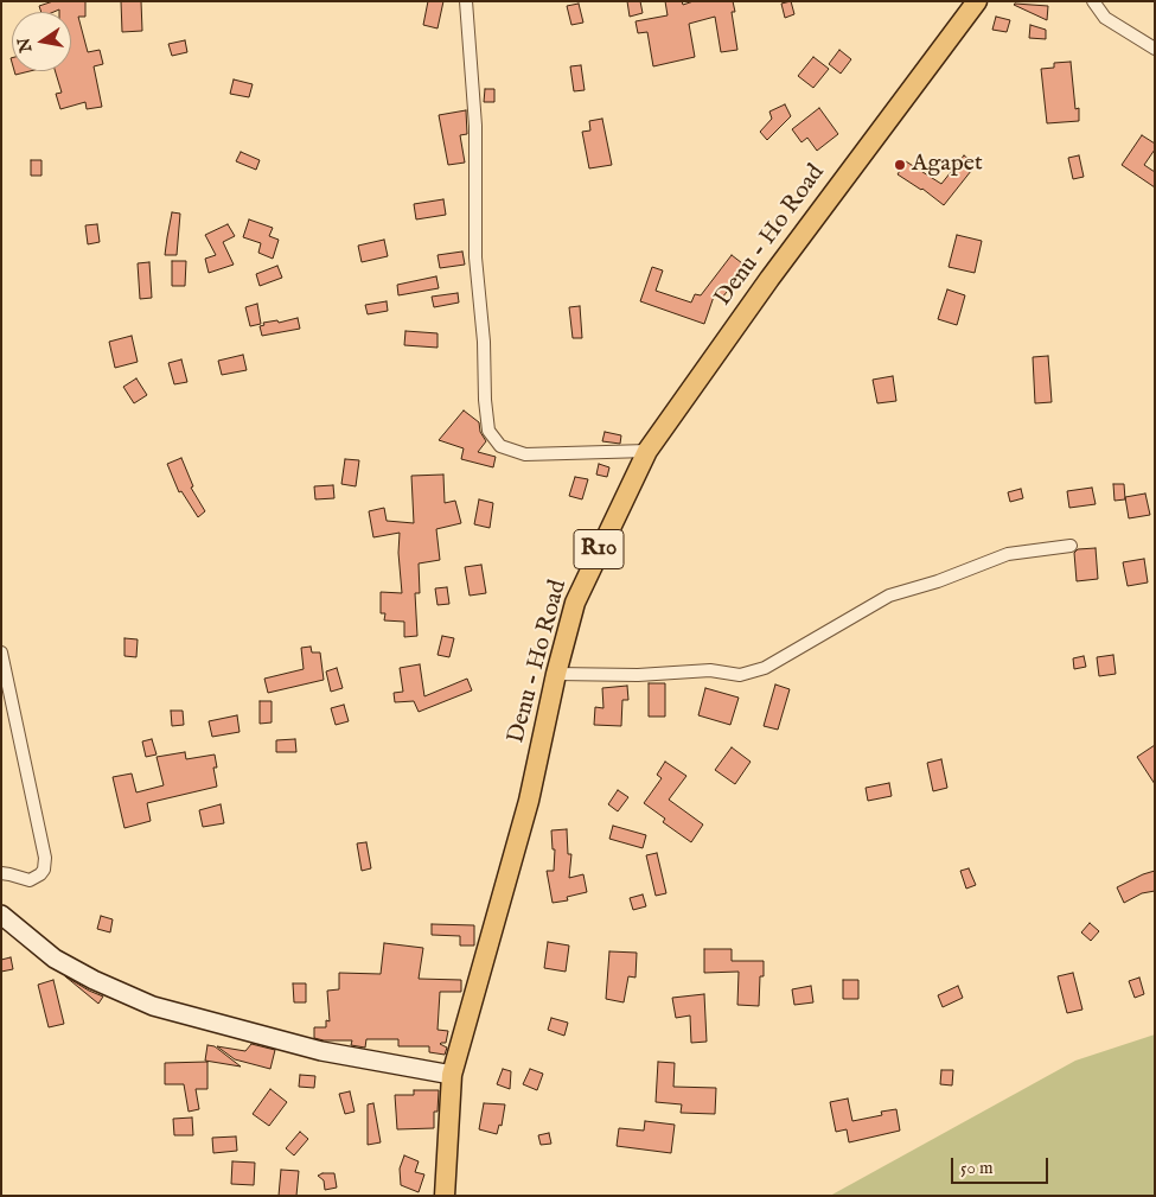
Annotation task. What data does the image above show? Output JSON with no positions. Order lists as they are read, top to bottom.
{
  "streets": {
    "main road": ["Denu - Ho Road", "R10"]
  },
  "places": ["Agapet"],
  "scale_bar": "50 m",
  "north": "left"
}
